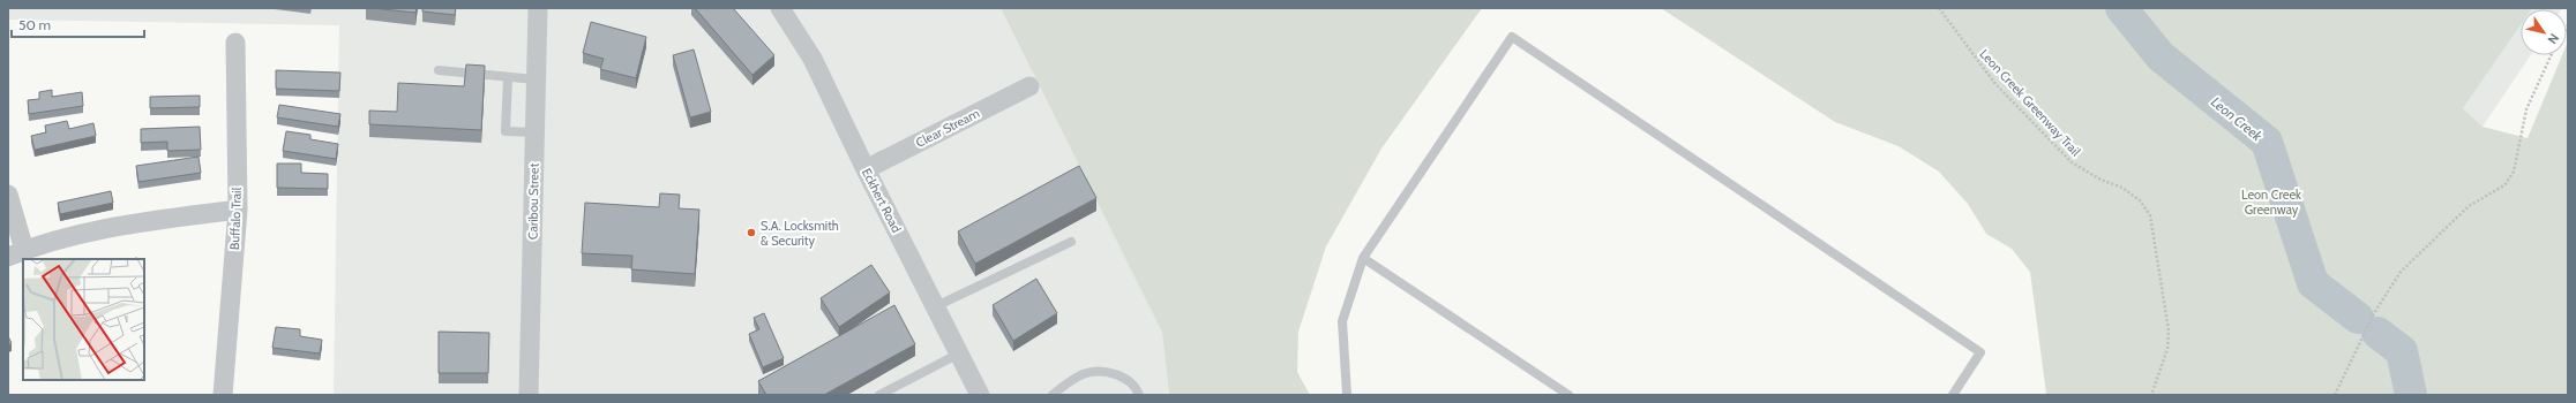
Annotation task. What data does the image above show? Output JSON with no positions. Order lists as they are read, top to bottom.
{
  "streets": {
    "street": [
      "Clear Stream",
      "Eckhert Road",
      "Caribou Street",
      "Buffalo Trail"
    ],
    "path": ["Leon Creek Greenway Trail"]
  },
  "crossings": [
    ["Clear Stream", "Eckhert Road"]
  ],
  "water": ["Leon Creek"],
  "parks": ["Leon Creek Greenway"],
  "places": ["S.A. Locksmith & Security"],
  "scale_bar": "50 m",
  "north": "bottom right"
}
